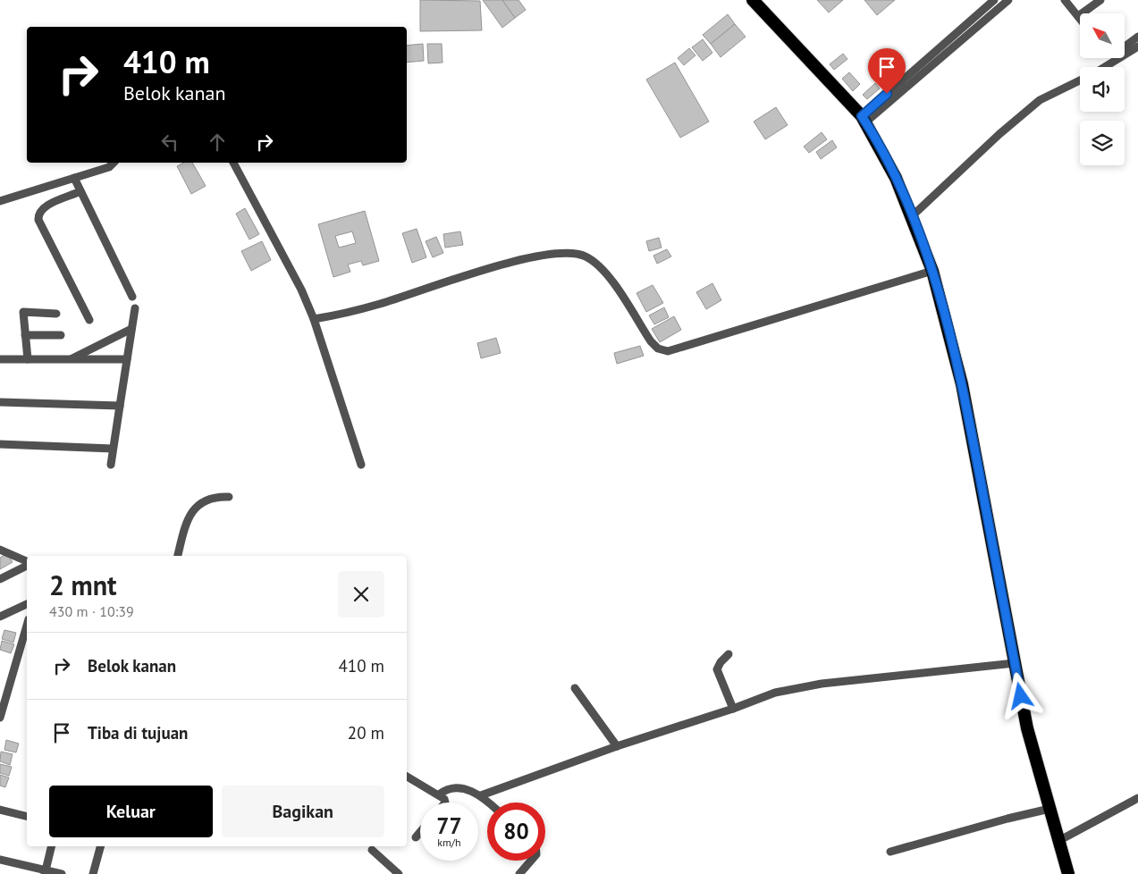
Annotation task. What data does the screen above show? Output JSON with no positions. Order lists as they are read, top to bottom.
{
  "north": "top left",
  "page": {
    "turn": ["410 m", "Belok kanan"],
    "heading": ["2 mnt", "430 m · 10:39"],
    "list": [
      {
        "name": "Belok kanan",
        "value": "410 m"
      },
      {
        "name": "Tiba di tujuan",
        "value": "20 m"
      }
    ],
    "buttons": ["Keluar", "Bagikan"],
    "speed": "77 km/h",
    "limit": "80"
  }
}
